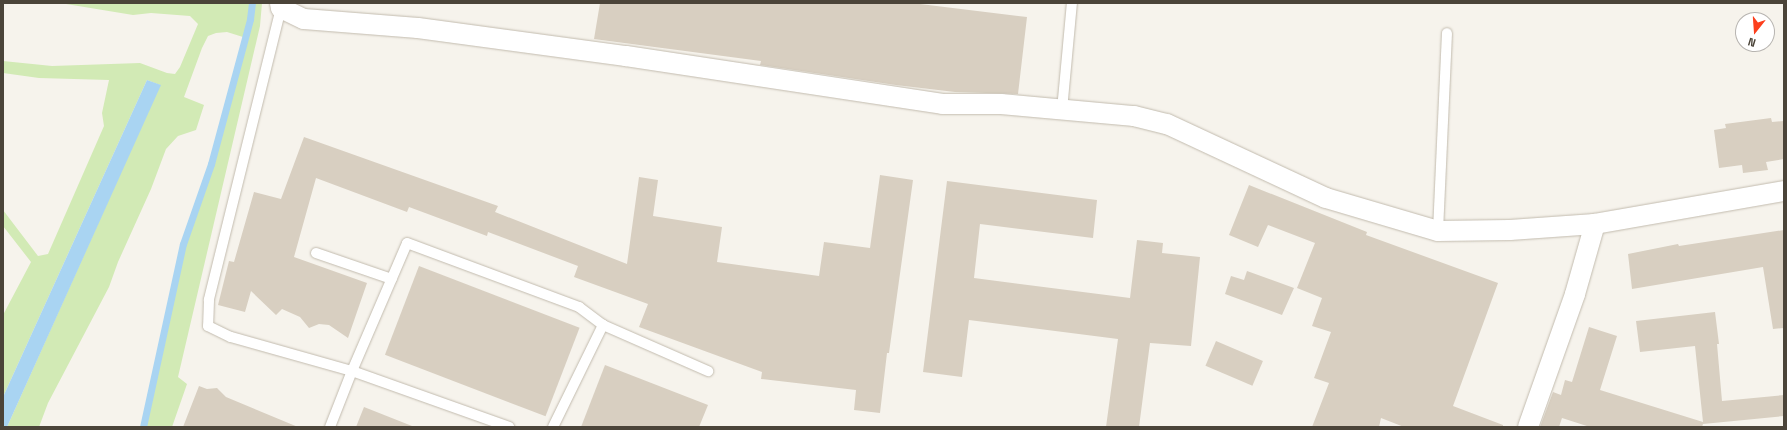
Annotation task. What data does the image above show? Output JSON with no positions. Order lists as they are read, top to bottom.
{
  "north": "bottom"
}
